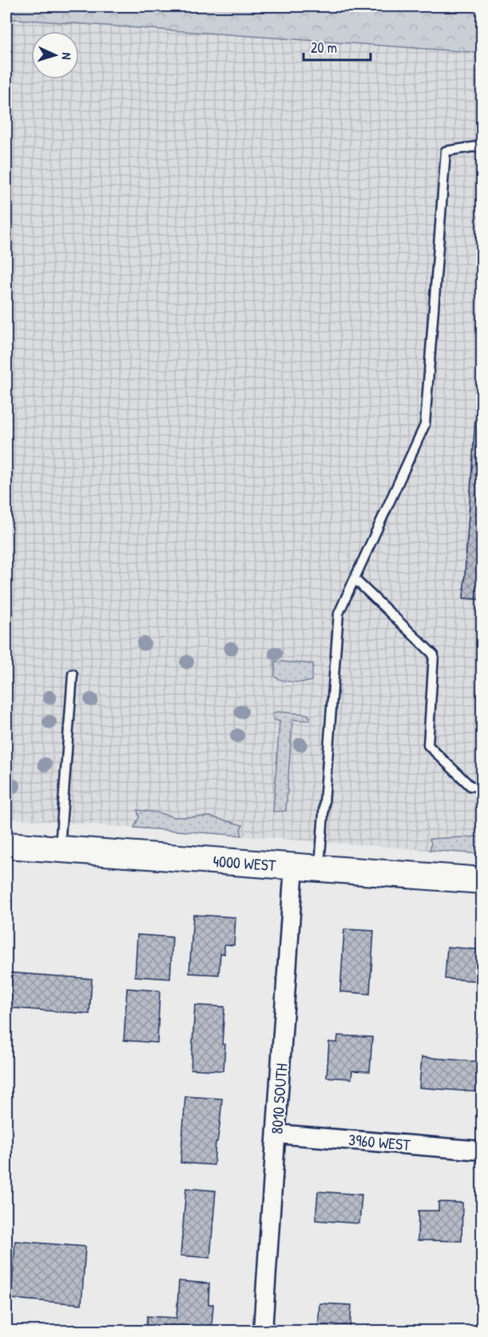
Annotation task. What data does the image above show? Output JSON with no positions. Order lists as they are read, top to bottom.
{
  "streets": {
    "main road": ["4000 WEST"],
    "street": ["8010 SOUTH", "3960 WEST"]
  },
  "crossings": [
    ["4000 WEST", "8010 SOUTH"],
    ["8010 SOUTH", "3960 WEST"]
  ],
  "scale_bar": "20 m",
  "north": "right"
}
